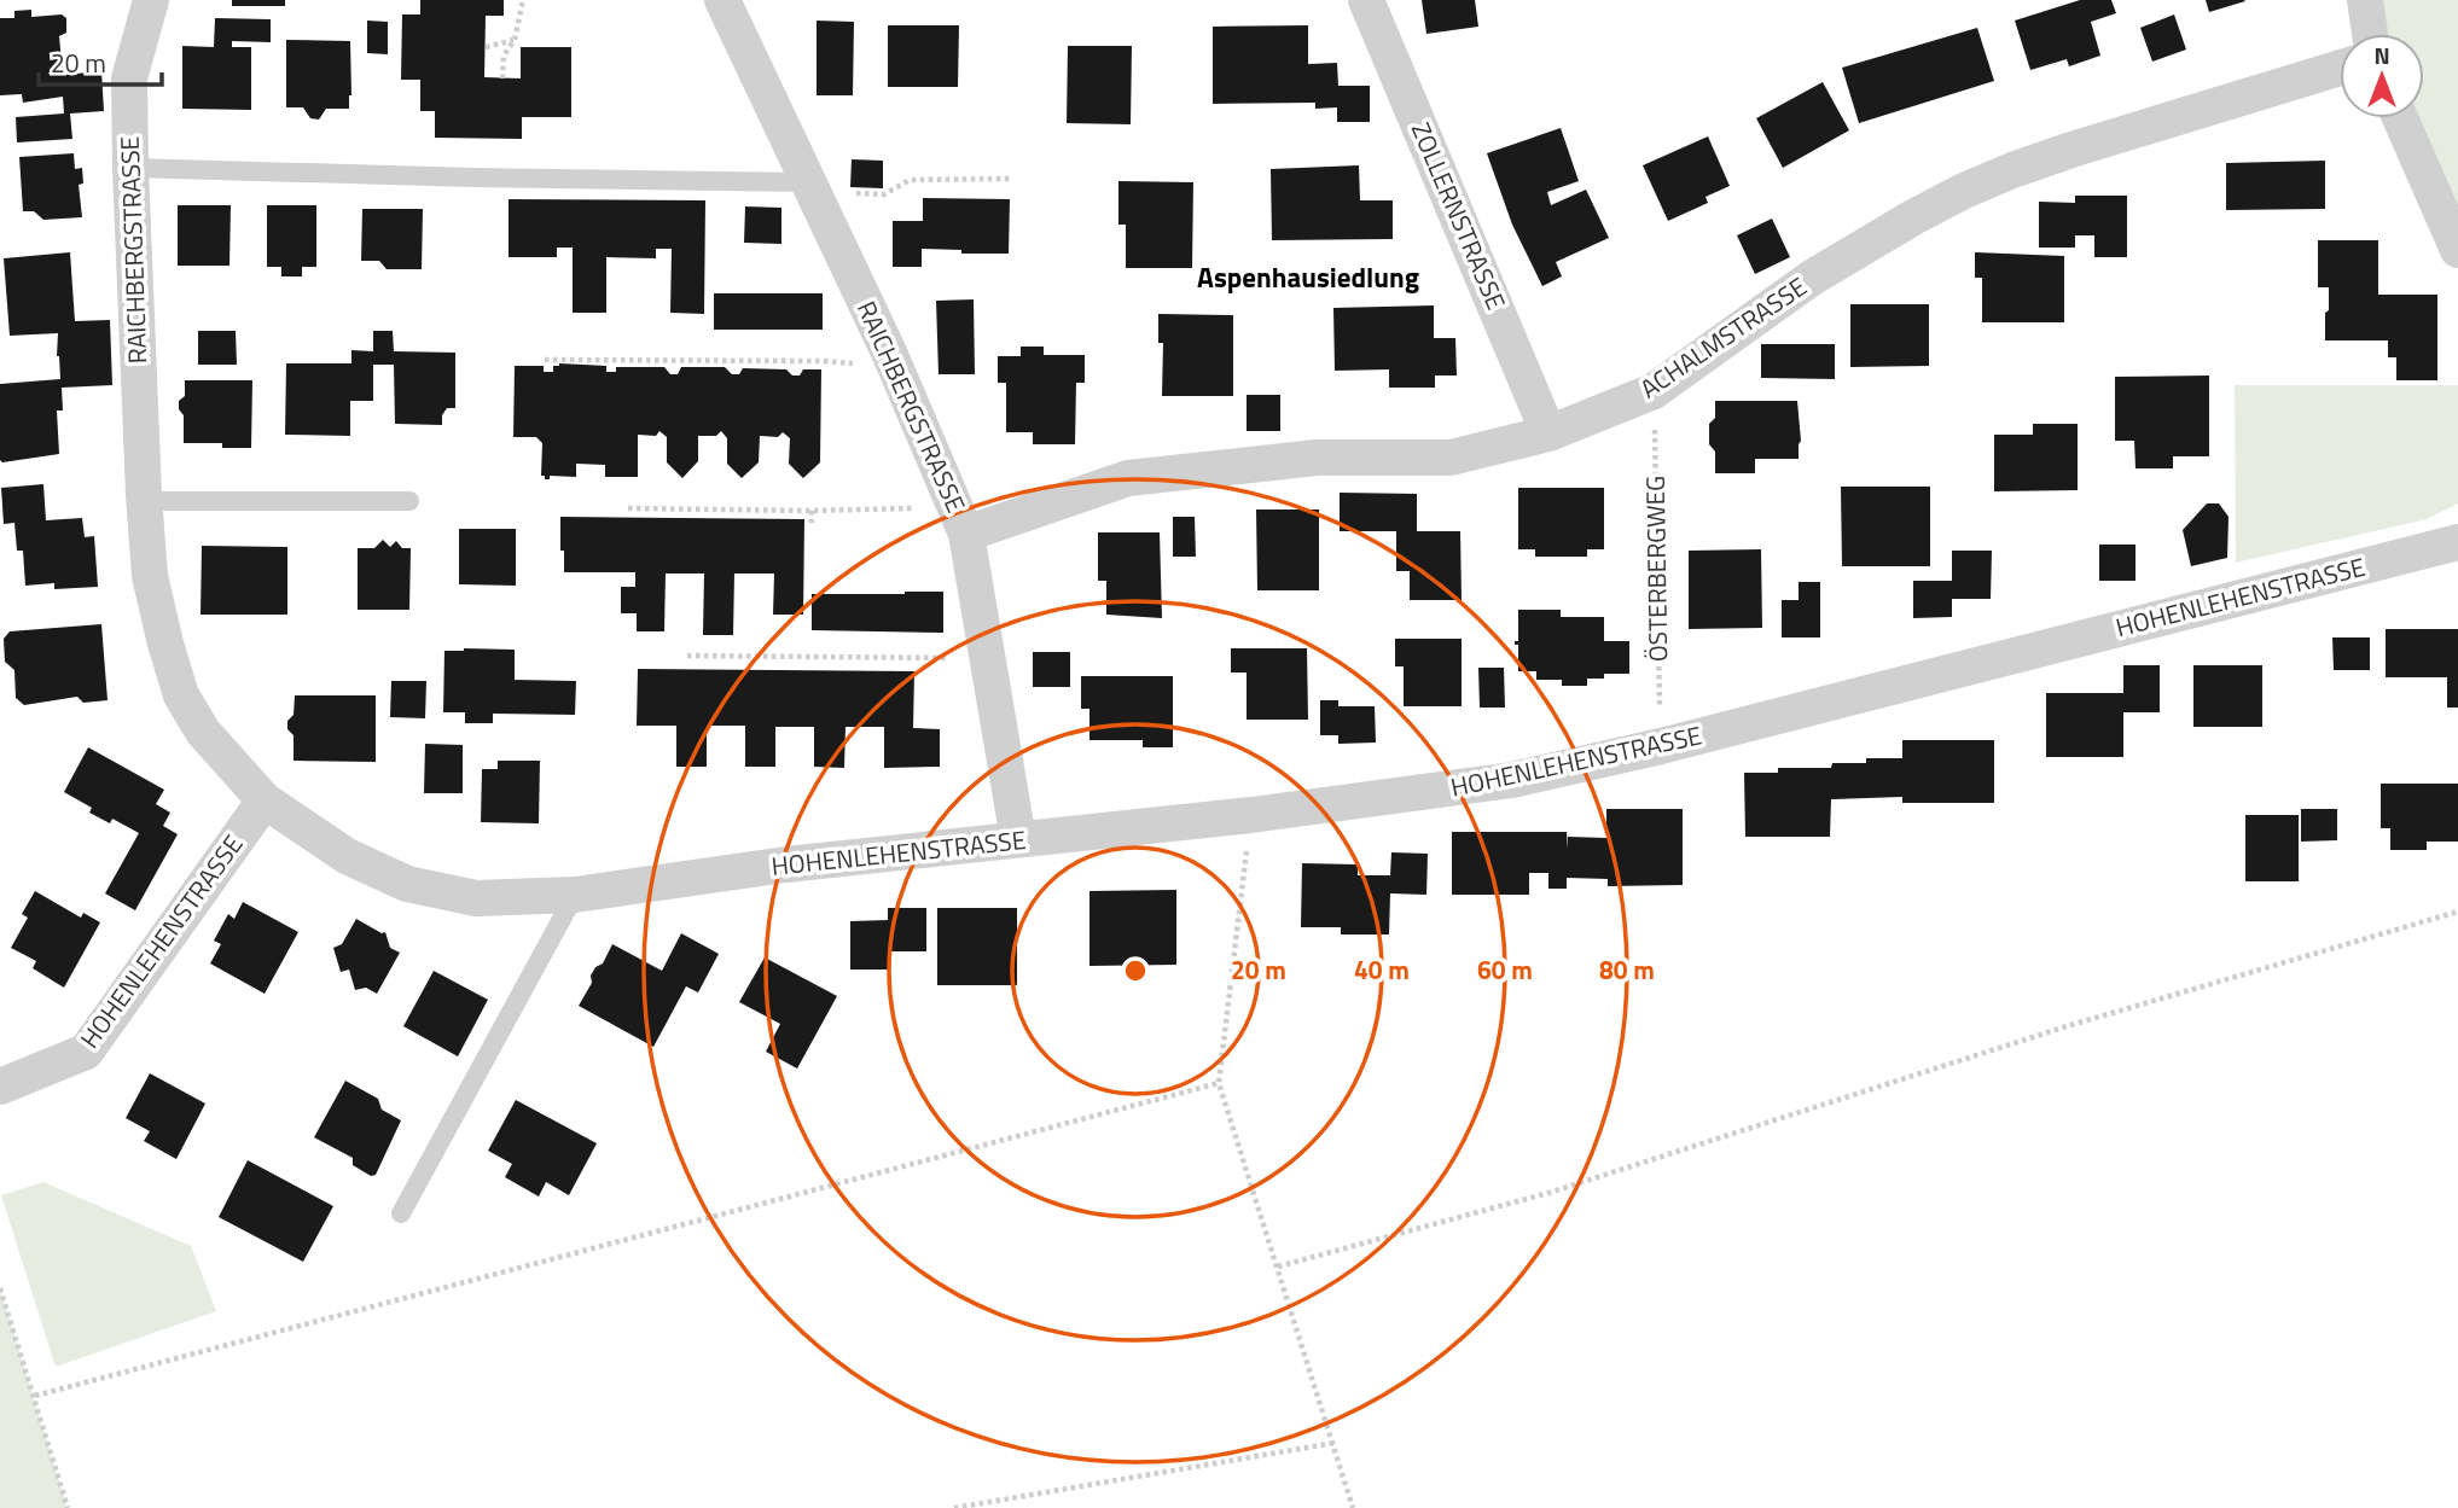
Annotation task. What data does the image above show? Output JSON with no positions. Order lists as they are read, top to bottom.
{
  "streets": {
    "street": [
      "ZOLLERNSTRASSE",
      "RAICHBERGSTRASSE",
      "ACHALMSTRASSE",
      "HOHENLEHENSTRASSE"
    ],
    "path": ["ÖSTERBERGWEG"]
  },
  "crossings": [
    ["ZOLLERNSTRASSE", "ACHALMSTRASSE"],
    ["RAICHBERGSTRASSE", "ACHALMSTRASSE"],
    ["RAICHBERGSTRASSE", "HOHENLEHENSTRASSE"],
    ["ACHALMSTRASSE", "ÖSTERBERGWEG"],
    ["ÖSTERBERGWEG", "HOHENLEHENSTRASSE"]
  ],
  "districts": ["Aspenhausiedlung"],
  "scale_bar": "20 m",
  "north": "top",
  "rings": [
    "20 m",
    "40 m",
    "60 m",
    "80 m"
  ]
}
